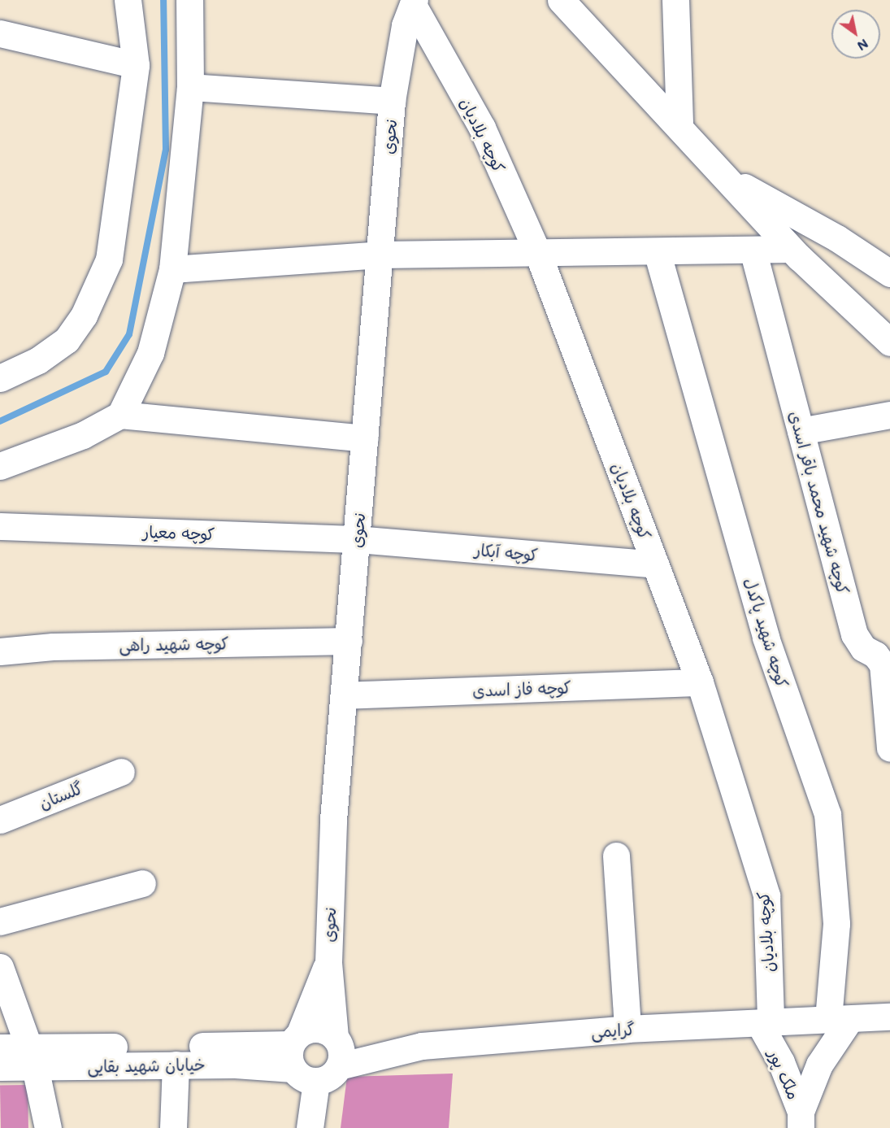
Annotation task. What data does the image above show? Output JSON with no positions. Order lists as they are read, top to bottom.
{
  "streets": {
    "street": [
      "کوچه بلادیان",
      "نحوی",
      "کوچه شهید محمد باقر اسدی",
      "کوچه معیار",
      "کوچه آبکار",
      "کوچه شهید پاکدل",
      "کوچه شهید راهی",
      "کوچه فاز اسدی",
      "گلستان",
      "گرایمی",
      "خیابان شهید بقایی",
      "ملک پور"
    ]
  },
  "crossings": [
    ["کوچه بلادیان", "نحوی"],
    ["کوچه بلادیان", "کوچه آبکار"],
    ["کوچه بلادیان", "کوچه فاز اسدی"],
    ["کوچه بلادیان", "گرایمی"],
    ["کوچه بلادیان", "ملک پور"],
    ["نحوی", "کوچه معیار"],
    ["نحوی", "کوچه آبکار"],
    ["نحوی", "کوچه شهید راهی"],
    ["نحوی", "کوچه فاز اسدی"],
    ["نحوی", "گرایمی"],
    ["کوچه معیار", "کوچه آبکار"],
    ["کوچه شهید پاکدل", "گرایمی"],
    ["گرایمی", "ملک پور"]
  ],
  "north": "bottom right"
}
